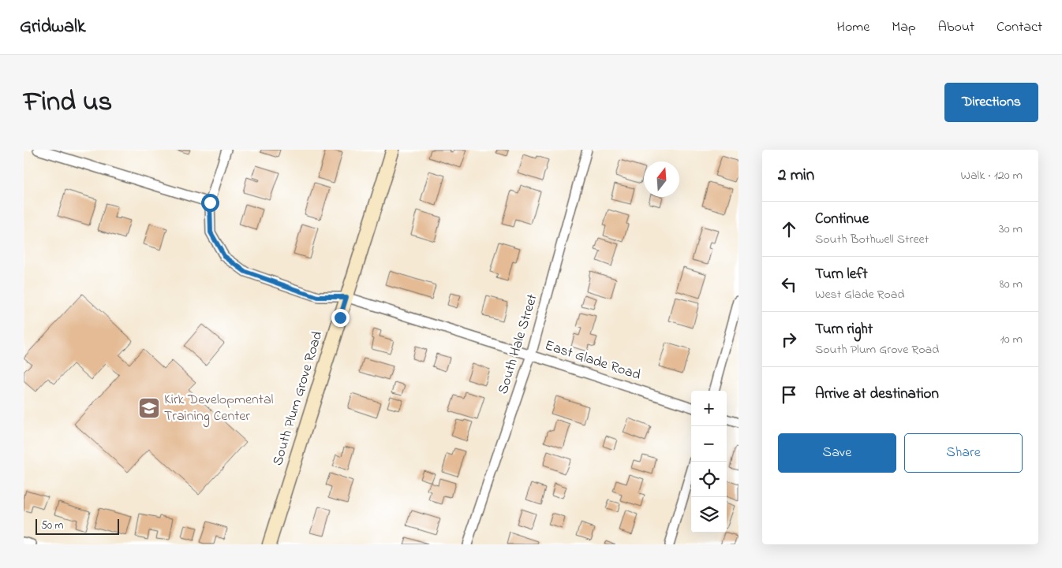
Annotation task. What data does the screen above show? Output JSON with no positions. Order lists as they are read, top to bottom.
{
  "streets": {
    "main road": ["South Plum Grove Road"],
    "street": ["South Hale Street", "East Glade Road"]
  },
  "crossings": [
    ["South Hale Street", "East Glade Road"],
    ["East Glade Road", "South Plum Grove Road"]
  ],
  "places": {
    "school or university": ["Kirk Developmental Training Center"]
  },
  "scale_bar": "50 m",
  "north": "top",
  "page": {
    "header": "Gridwalk",
    "nav": [
      "Home",
      "Map",
      "About",
      "Contact"
    ],
    "title": "Find us",
    "buttons": [
      "Directions",
      ["Save", "Share"]
    ],
    "heading": ["2 min", "Walk · 120 m"],
    "list": [
      ["Continue", "South Bothwell Street", "30 m"],
      ["Turn left", "West Glade Road", "80 m"],
      ["Turn right", "South Plum Grove Road", "10 m"],
      "Arrive at destination"
    ],
    "map_buttons": ["+", "−"],
    "scale": "50 m"
  }
}
